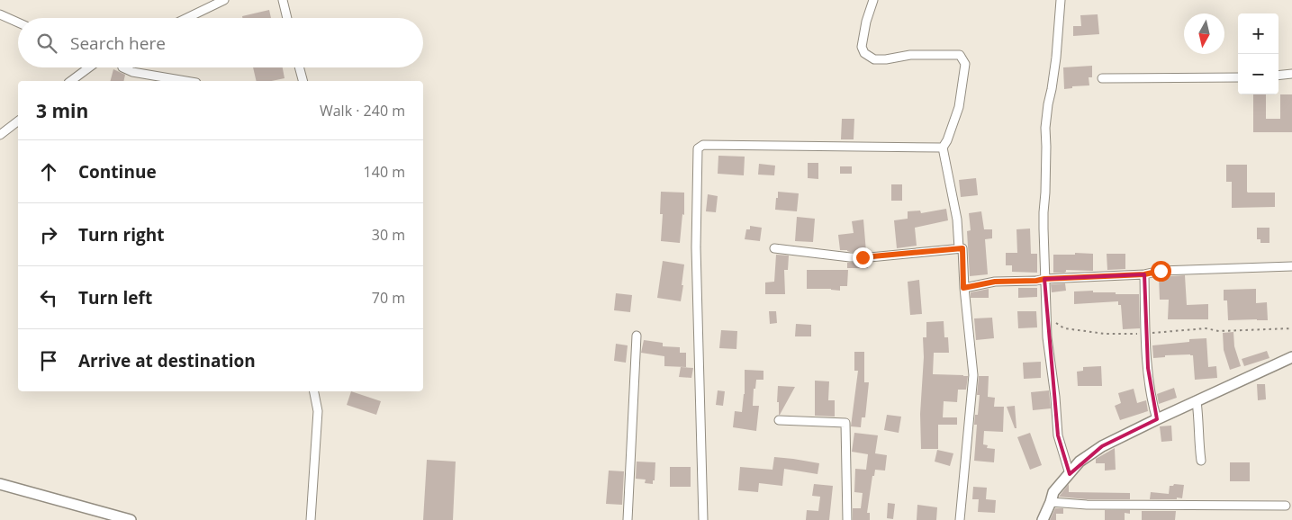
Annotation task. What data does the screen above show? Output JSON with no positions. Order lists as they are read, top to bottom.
{
  "north": "bottom",
  "page": {
    "map_buttons": ["+", "−"],
    "search": "Search here",
    "heading": ["3 min", "Walk · 240 m"],
    "list": [
      ["Continue", "140 m"],
      ["Turn right", "30 m"],
      ["Turn left", "70 m"],
      "Arrive at destination"
    ]
  }
}
